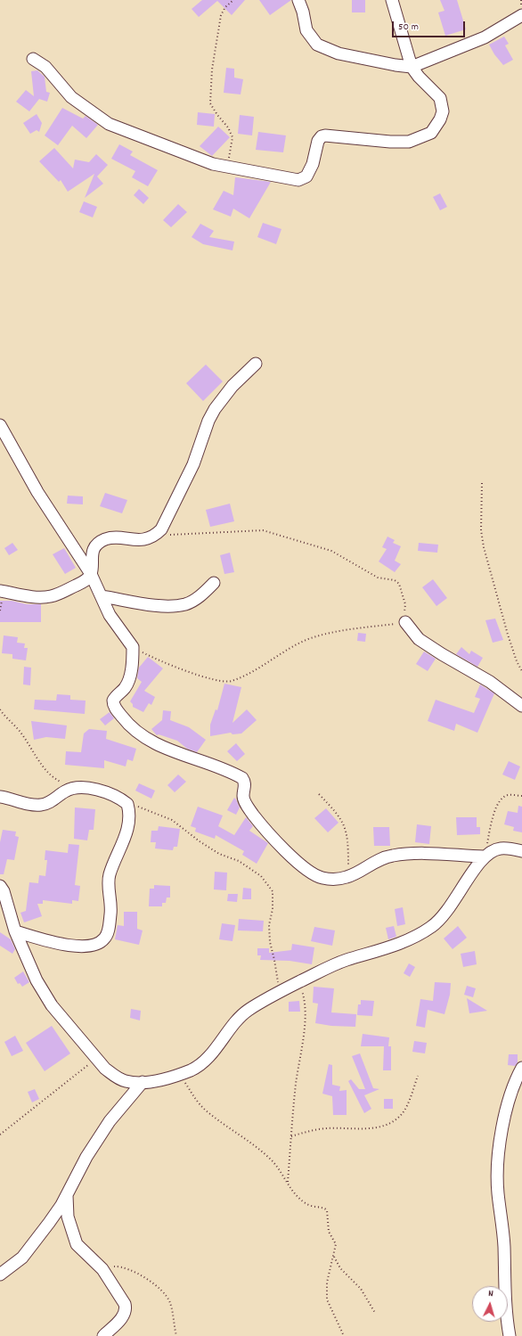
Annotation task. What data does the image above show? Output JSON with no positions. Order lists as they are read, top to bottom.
{
  "scale_bar": "50 m",
  "north": "top"
}
